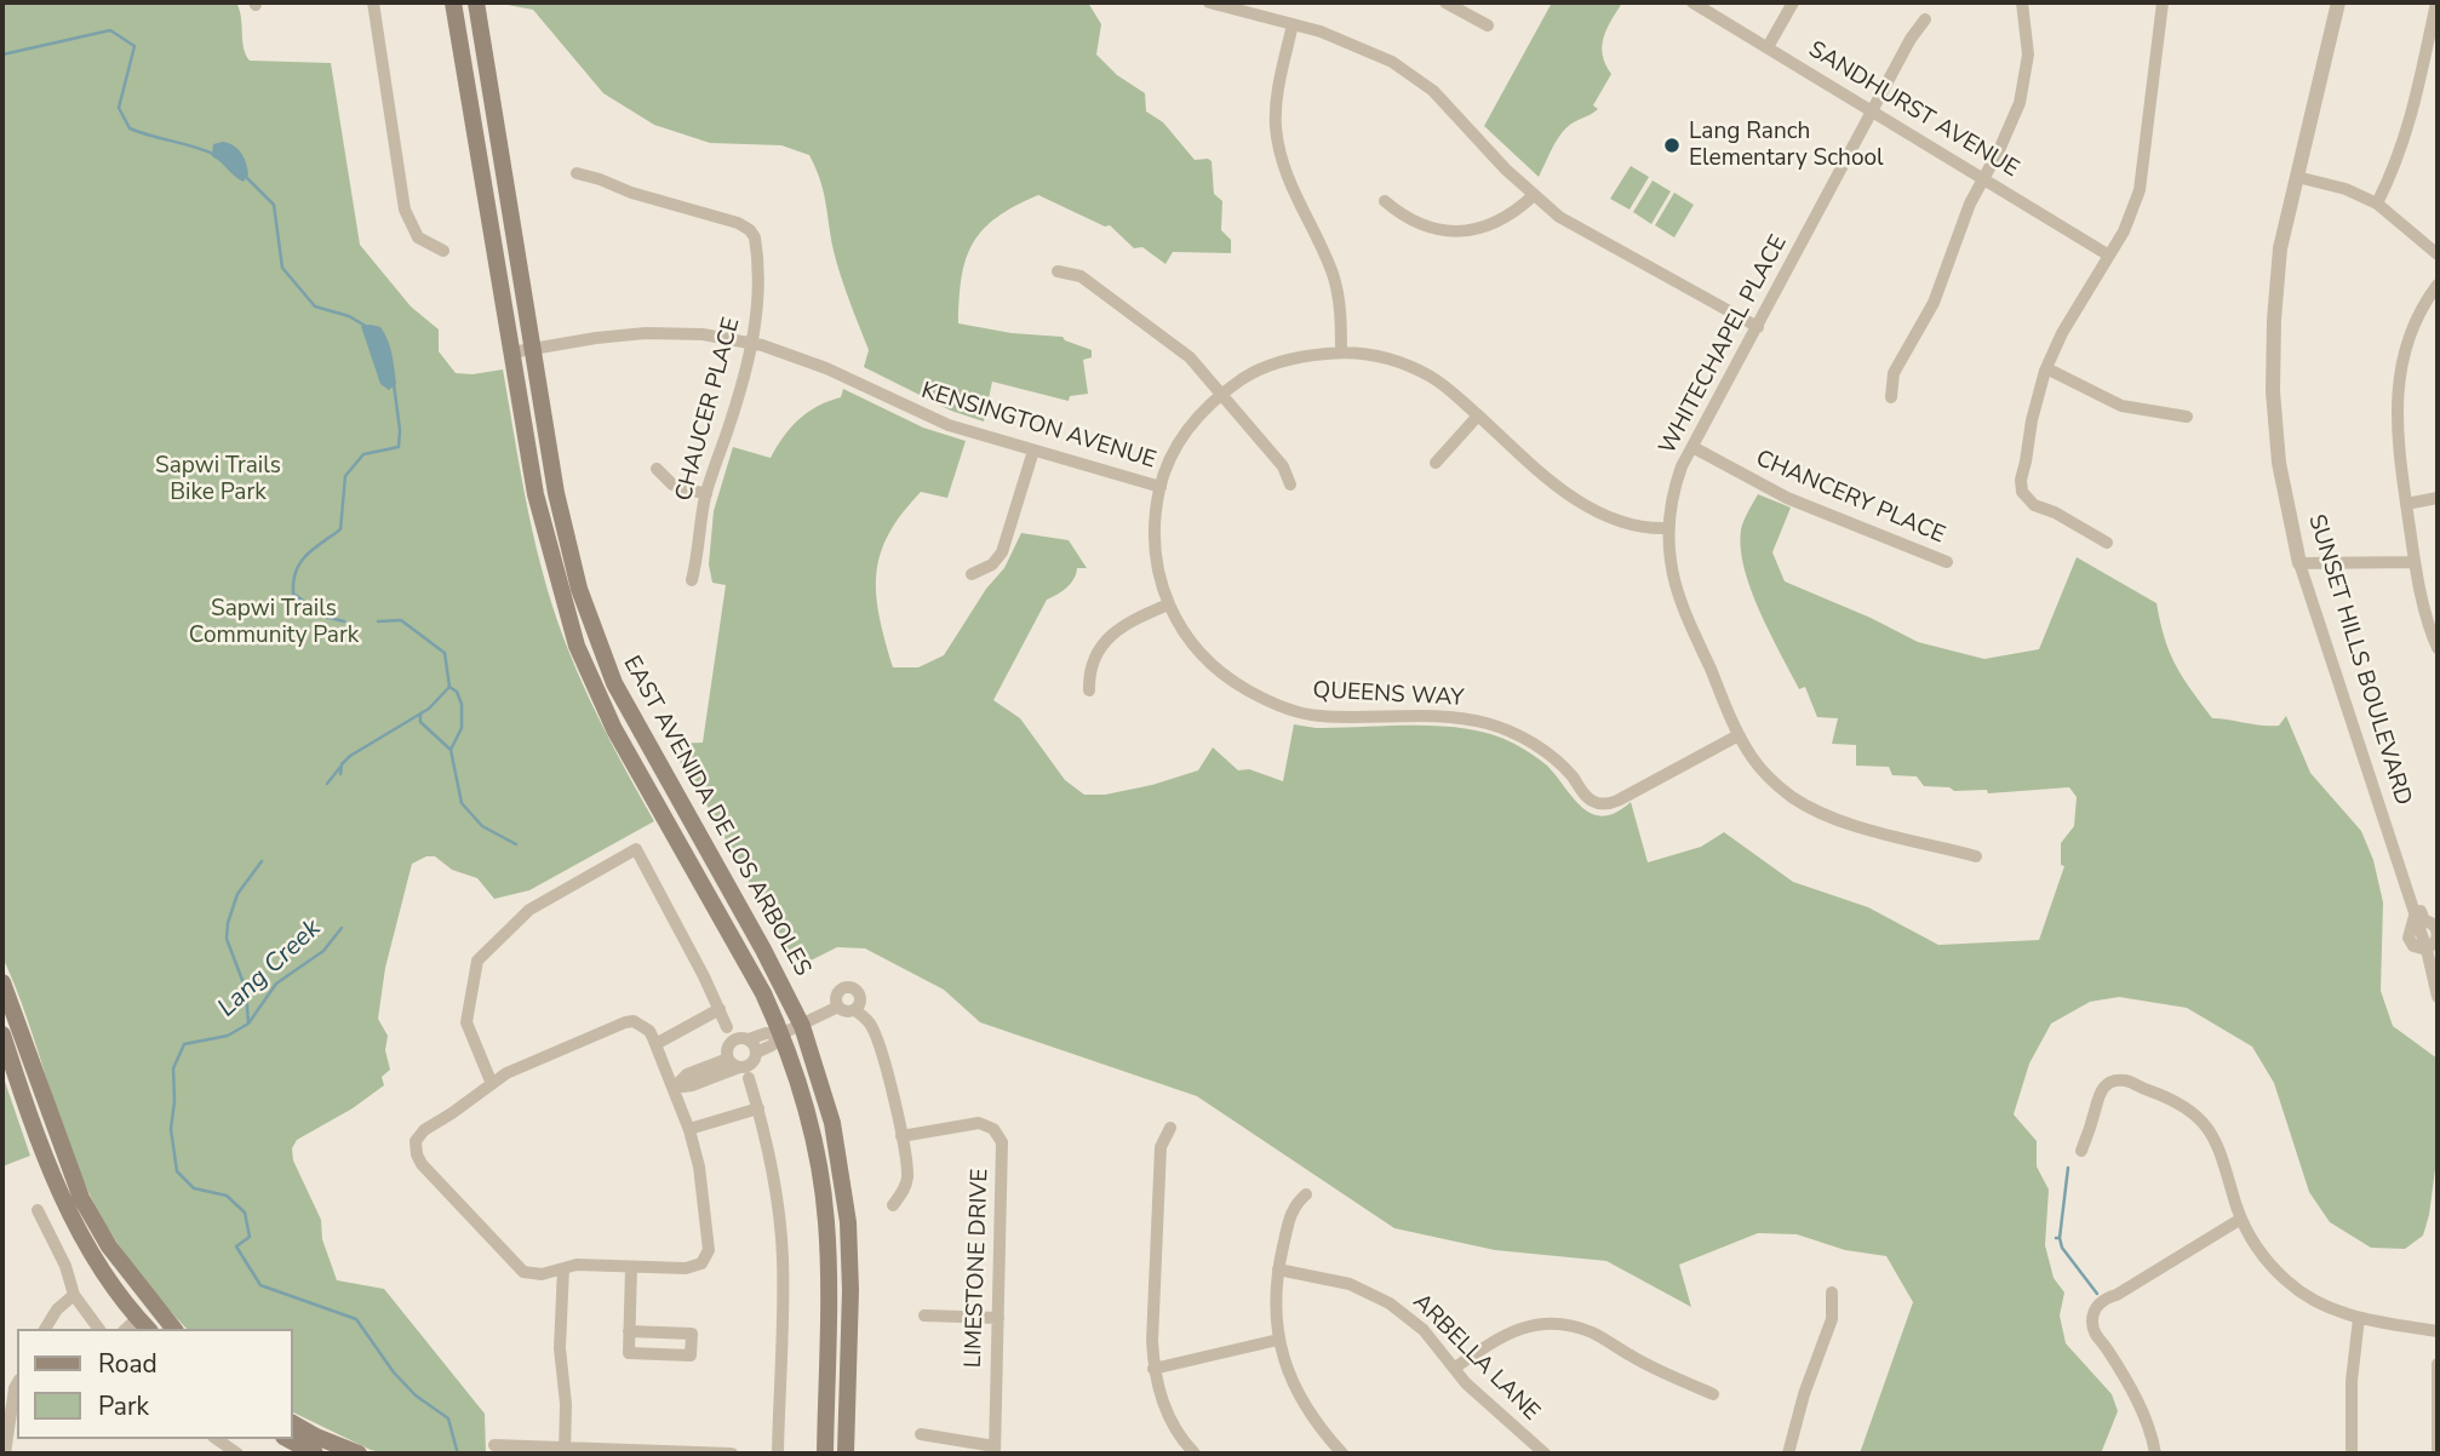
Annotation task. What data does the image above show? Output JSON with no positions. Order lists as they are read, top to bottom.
{
  "streets": {
    "main road": ["EAST AVENIDA DE LOS ARBOLES"],
    "street": [
      "SANDHURST AVENUE",
      "WHITECHAPEL PLACE",
      "CHAUCER PLACE",
      "KENSINGTON AVENUE",
      "CHANCERY PLACE",
      "SUNSET HILLS BOULEVARD",
      "QUEENS WAY",
      "LIMESTONE DRIVE",
      "ARBELLA LANE"
    ]
  },
  "crossings": [
    ["SANDHURST AVENUE", "WHITECHAPEL PLACE"],
    ["WHITECHAPEL PLACE", "CHANCERY PLACE"],
    ["WHITECHAPEL PLACE", "QUEENS WAY"],
    ["CHAUCER PLACE", "KENSINGTON AVENUE"],
    ["KENSINGTON AVENUE", "QUEENS WAY"],
    ["KENSINGTON AVENUE", "EAST AVENIDA DE LOS ARBOLES"]
  ],
  "water": ["Lang Creek"],
  "parks": ["Sapwi Trails Bike Park", "Sapwi Trails Community Park"],
  "places": ["Lang Ranch Elementary School"],
  "legend": ["Road", "Park"]
}
